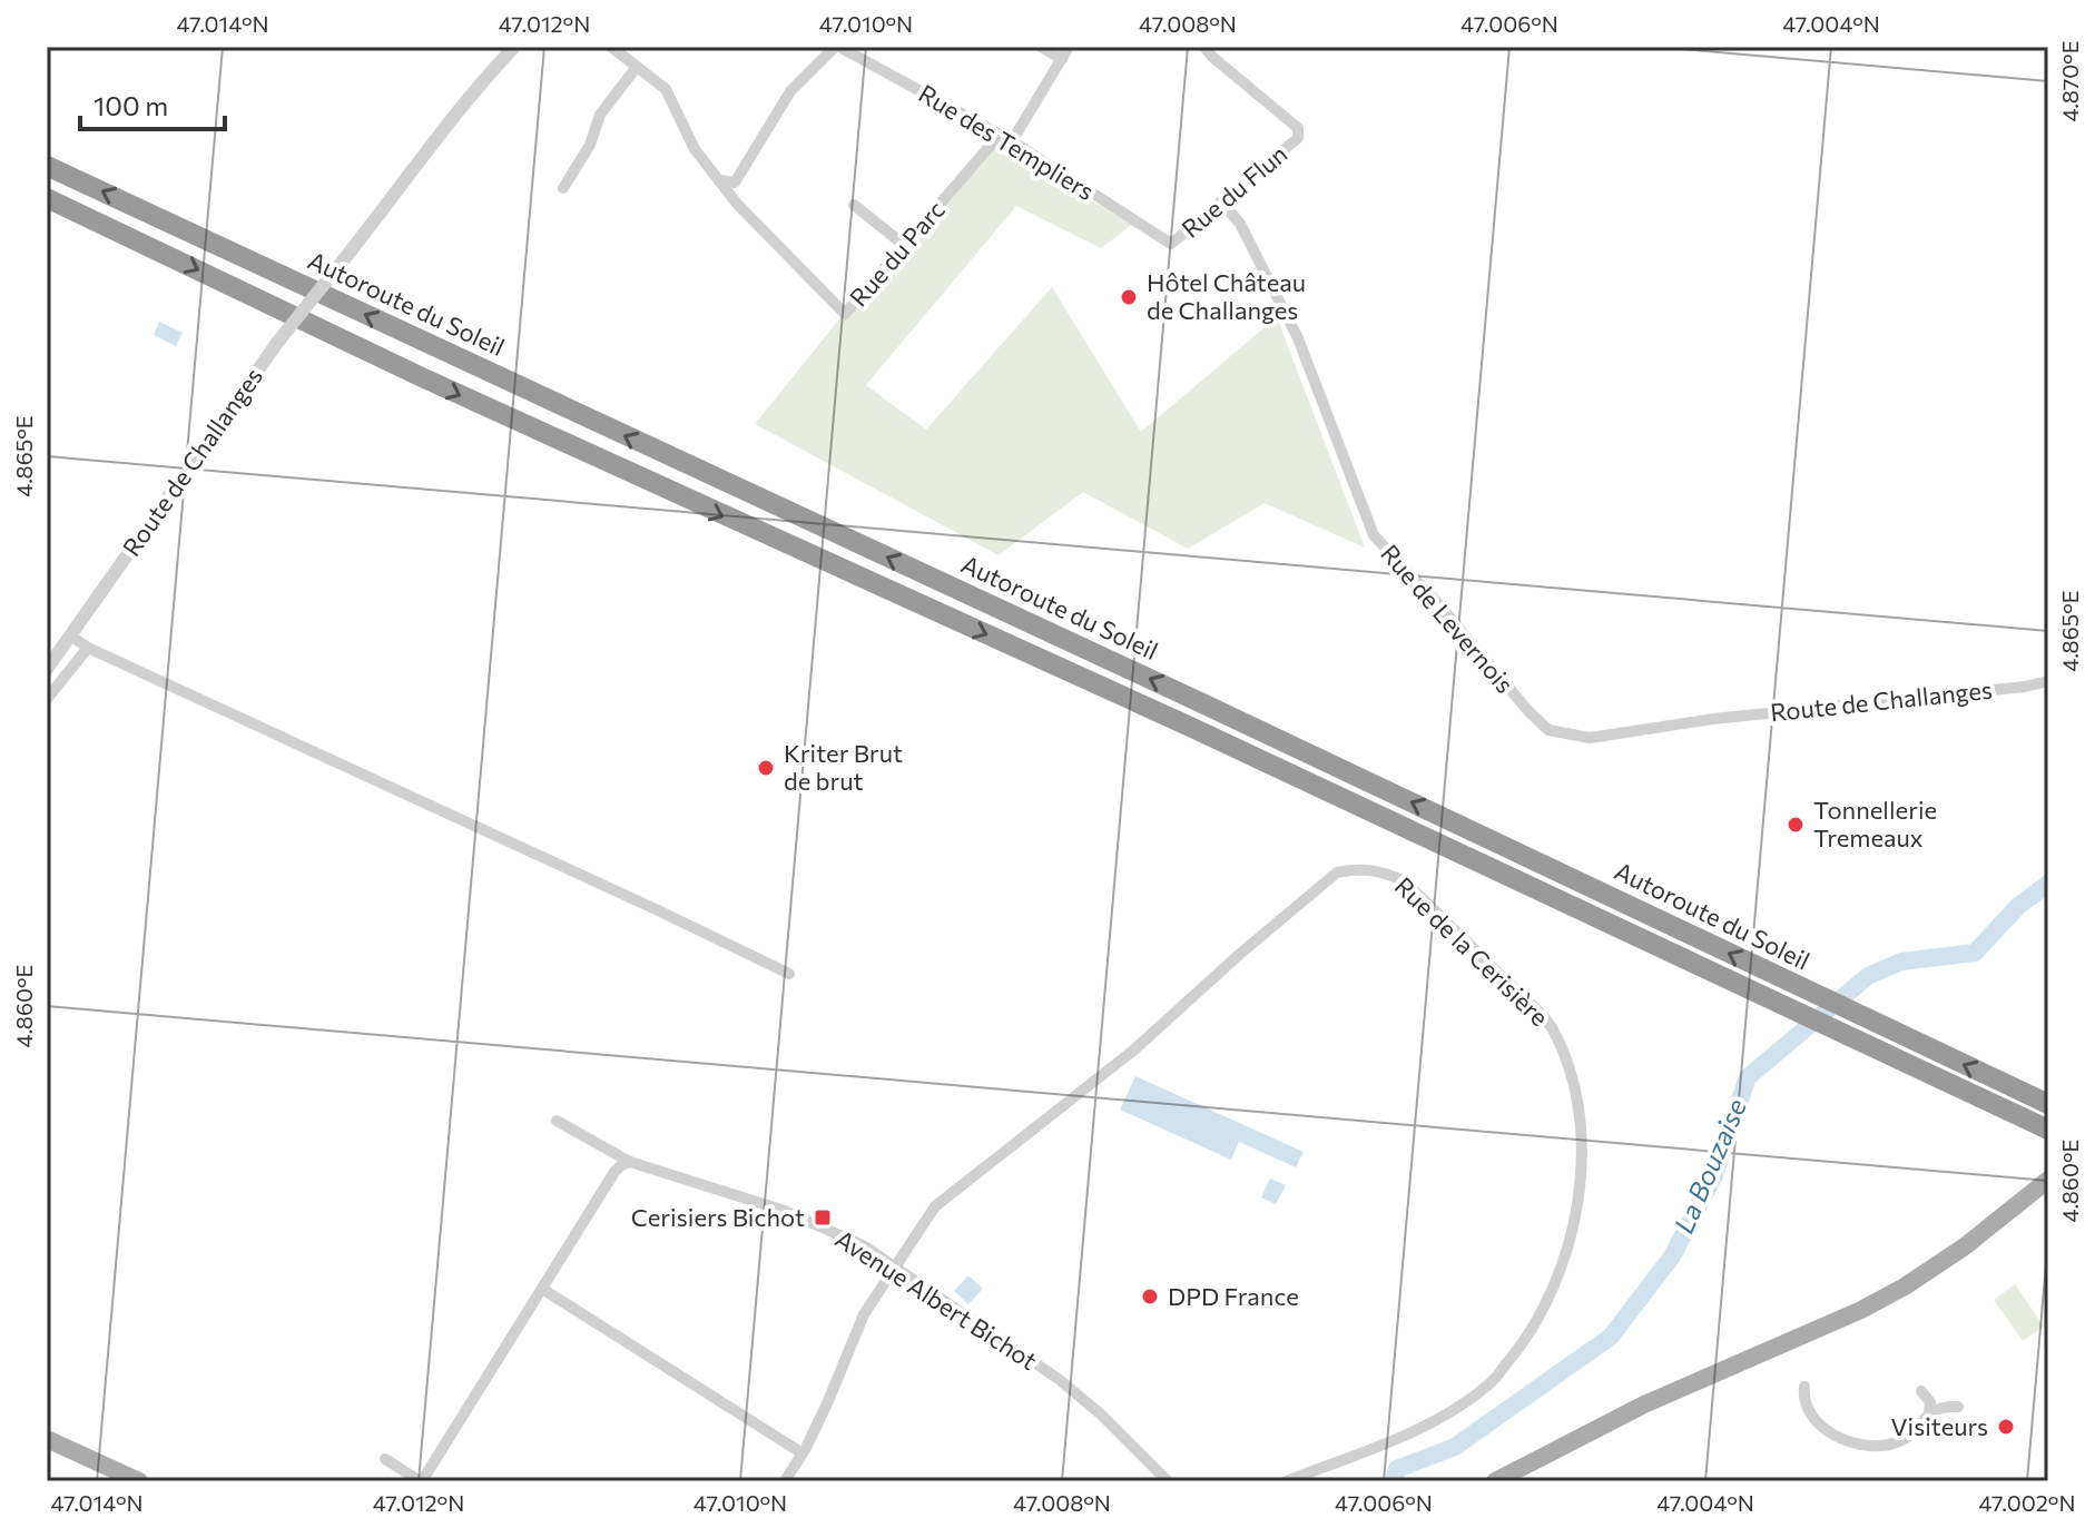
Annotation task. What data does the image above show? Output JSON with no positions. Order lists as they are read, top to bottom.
{
  "streets": {
    "highway": ["Autoroute du Soleil"],
    "street": [
      "Rue des Templiers",
      "Rue du Flun",
      "Rue du Parc",
      "Route de Challanges",
      "Rue de Levernois",
      "Rue de la Cerisière",
      "Avenue Albert Bichot"
    ]
  },
  "crossings": [
    ["Rue des Templiers", "Rue du Flun"],
    ["Rue des Templiers", "Rue du Parc"],
    ["Rue du Flun", "Rue de Levernois"],
    ["Route de Challanges", "Rue de Levernois"],
    ["Rue de la Cerisière", "Avenue Albert Bichot"]
  ],
  "water": ["La Bouzaise"],
  "places": {
    "other": [
      "Hôtel Château de Challanges",
      "Kriter Brut de brut",
      "Tonnellerie Tremeaux",
      "DPD France",
      "Visiteurs"
    ],
    "transit": ["Cerisiers Bichot"]
  },
  "scale_bar": "100 m",
  "coordinates": [
    "47.014°N",
    "47.012°N",
    "47.010°N",
    "47.008°N",
    "47.006°N",
    "47.004°N",
    "4.870°E",
    "4.865°E",
    "4.860°E",
    "47.002°N"
  ]
}
